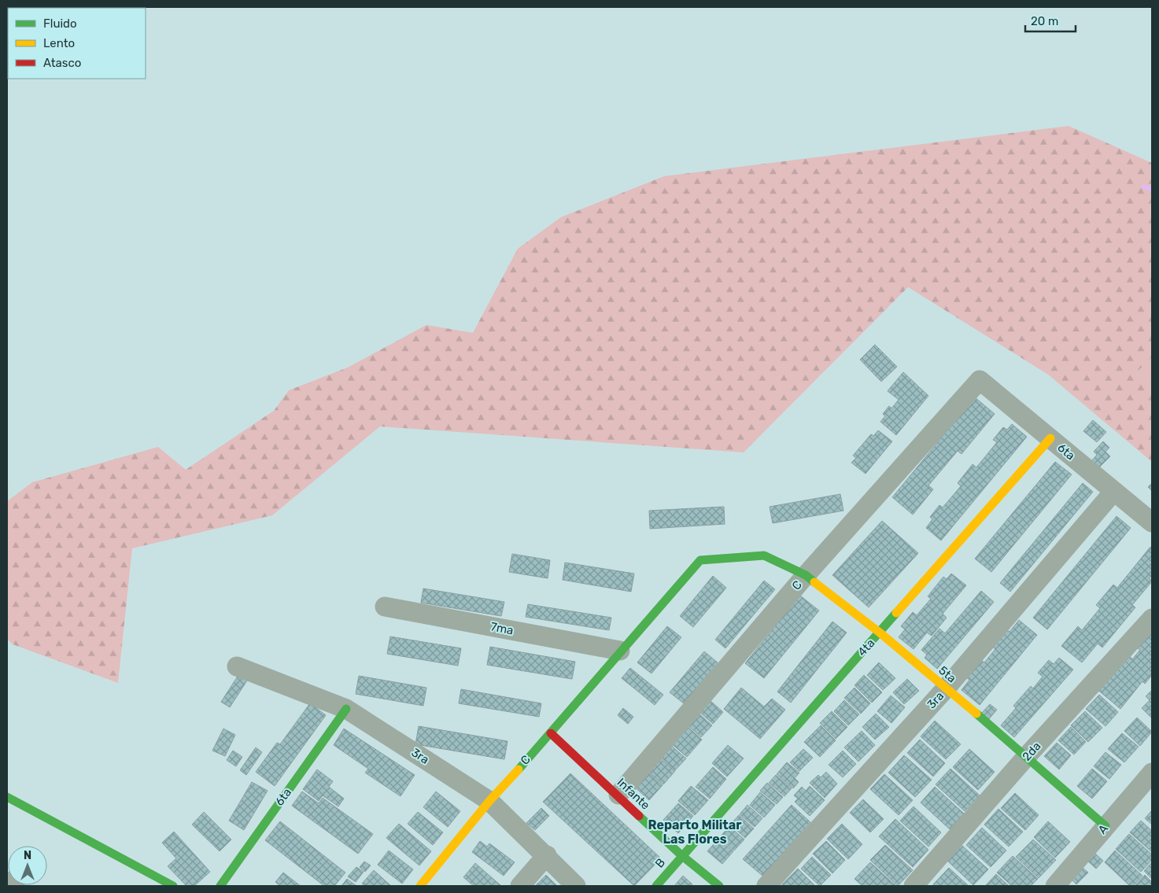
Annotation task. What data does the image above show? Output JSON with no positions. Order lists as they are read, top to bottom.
{
  "streets": {
    "street": [
      "6ta",
      "C",
      "7ma",
      "4ta",
      "5ta",
      "3ra",
      "2da",
      "Infante",
      "A",
      "B"
    ]
  },
  "crossings": [
    ["6ta", "C"],
    ["6ta", "4ta"],
    ["6ta", "3ra"],
    ["C", "7ma"],
    ["C", "5ta"],
    ["C", "3ra"],
    ["C", "Infante"],
    ["4ta", "5ta"],
    ["4ta", "Infante"],
    ["4ta", "B"],
    ["5ta", "3ra"],
    ["5ta", "2da"],
    ["5ta", "A"],
    ["Infante", "B"]
  ],
  "districts": ["Reparto Militar Las Flores"],
  "legend": ["Fluido", "Lento", "Atasco"],
  "scale_bar": "20 m",
  "north": "top"
}
